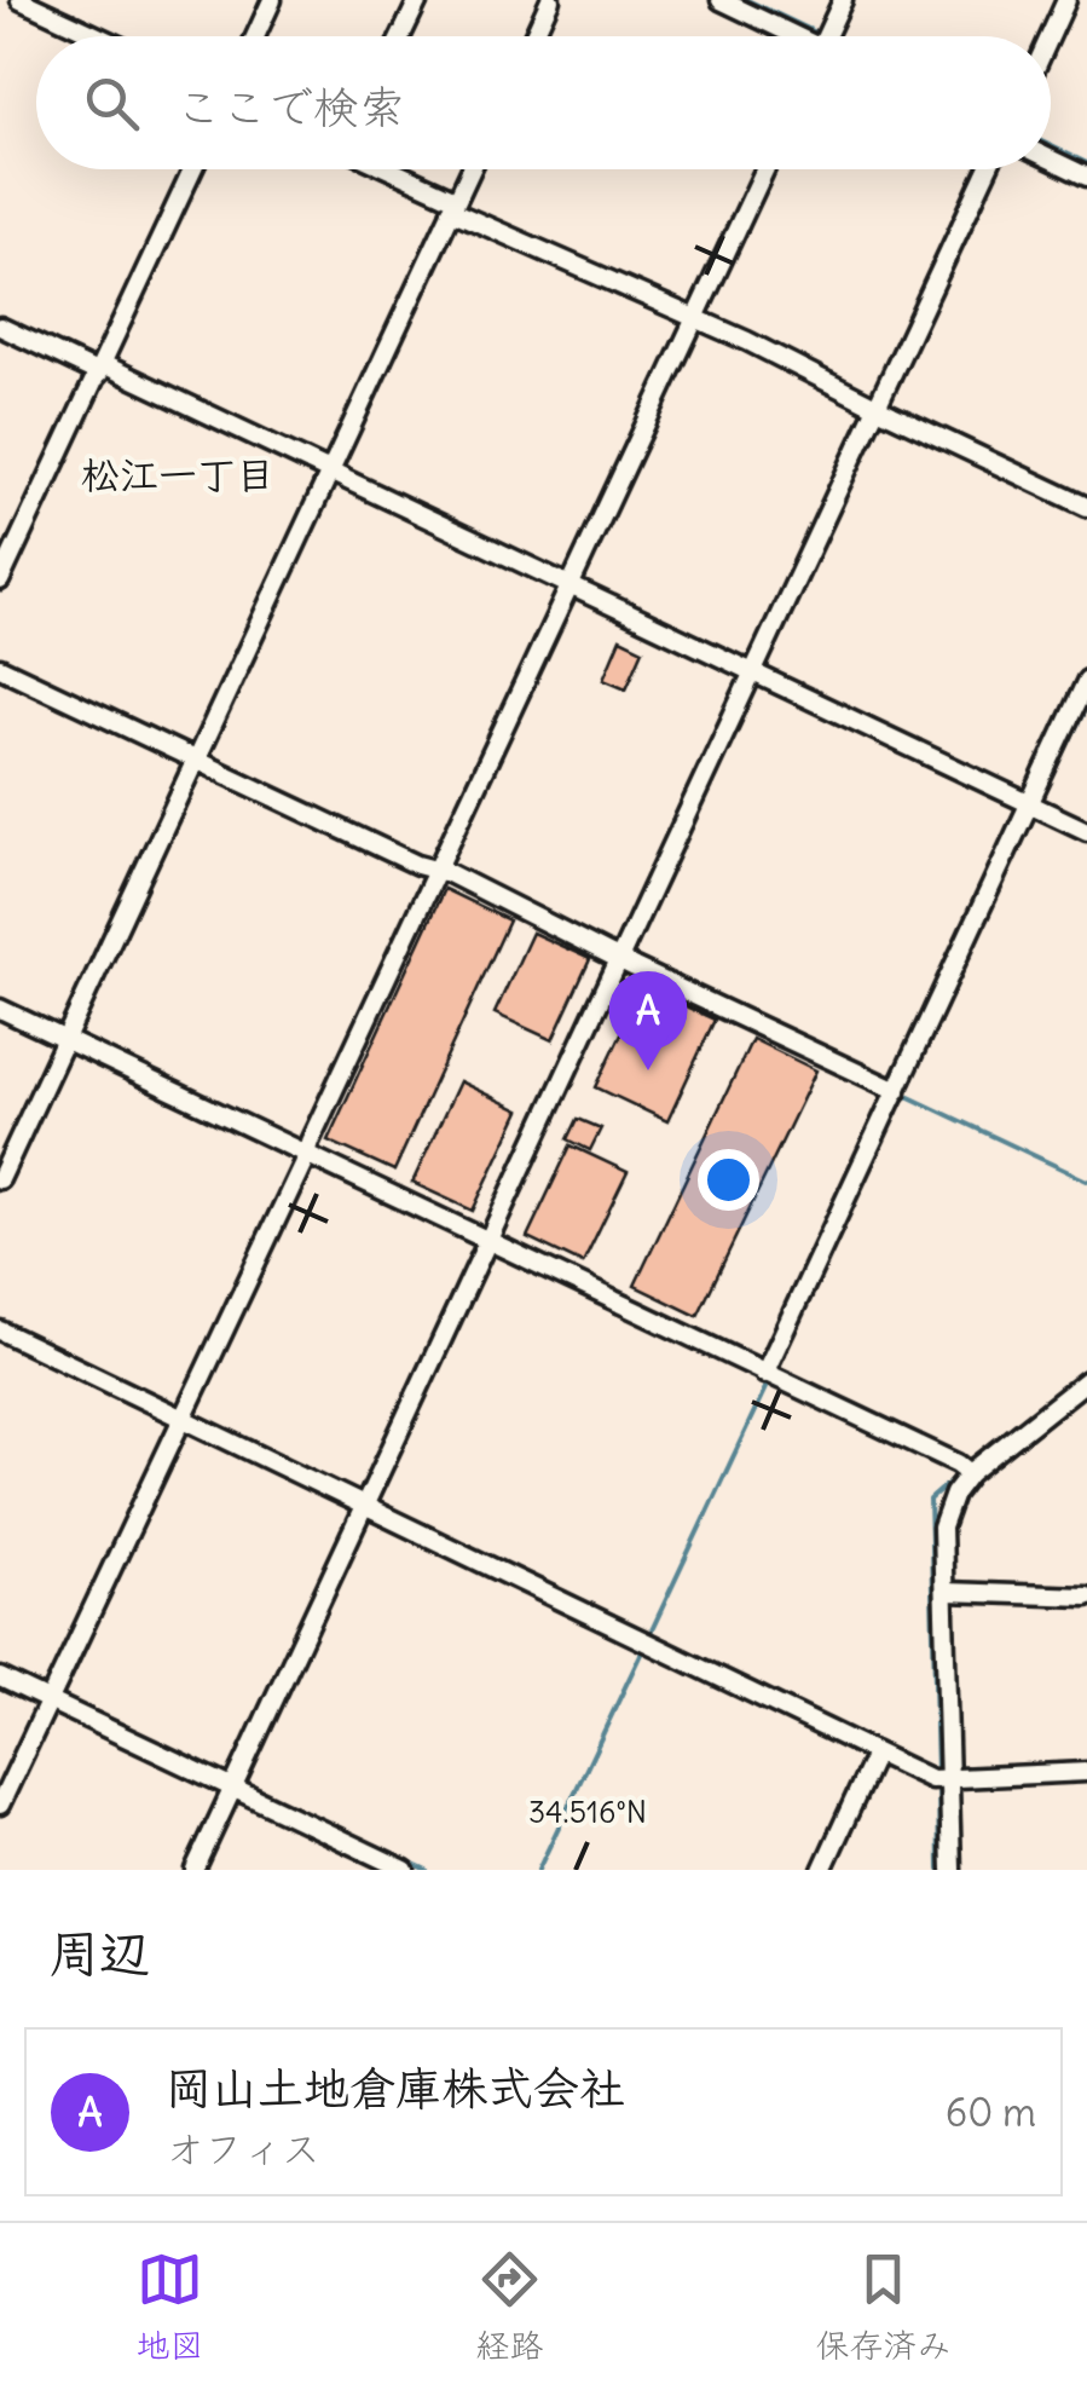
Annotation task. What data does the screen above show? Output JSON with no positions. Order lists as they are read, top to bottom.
{
  "districts": ["松江一丁目"],
  "page": {
    "search": "ここで検索",
    "pins": "A",
    "heading": "周辺",
    "list": [
      {
        "mark": "A",
        "name": "岡山土地倉庫株式会社",
        "note": "オフィス",
        "value": "60 m"
      }
    ],
    "nav": ["地図", "経路", "保存済み"]
  },
  "coordinates": ["34.516°N"]
}
